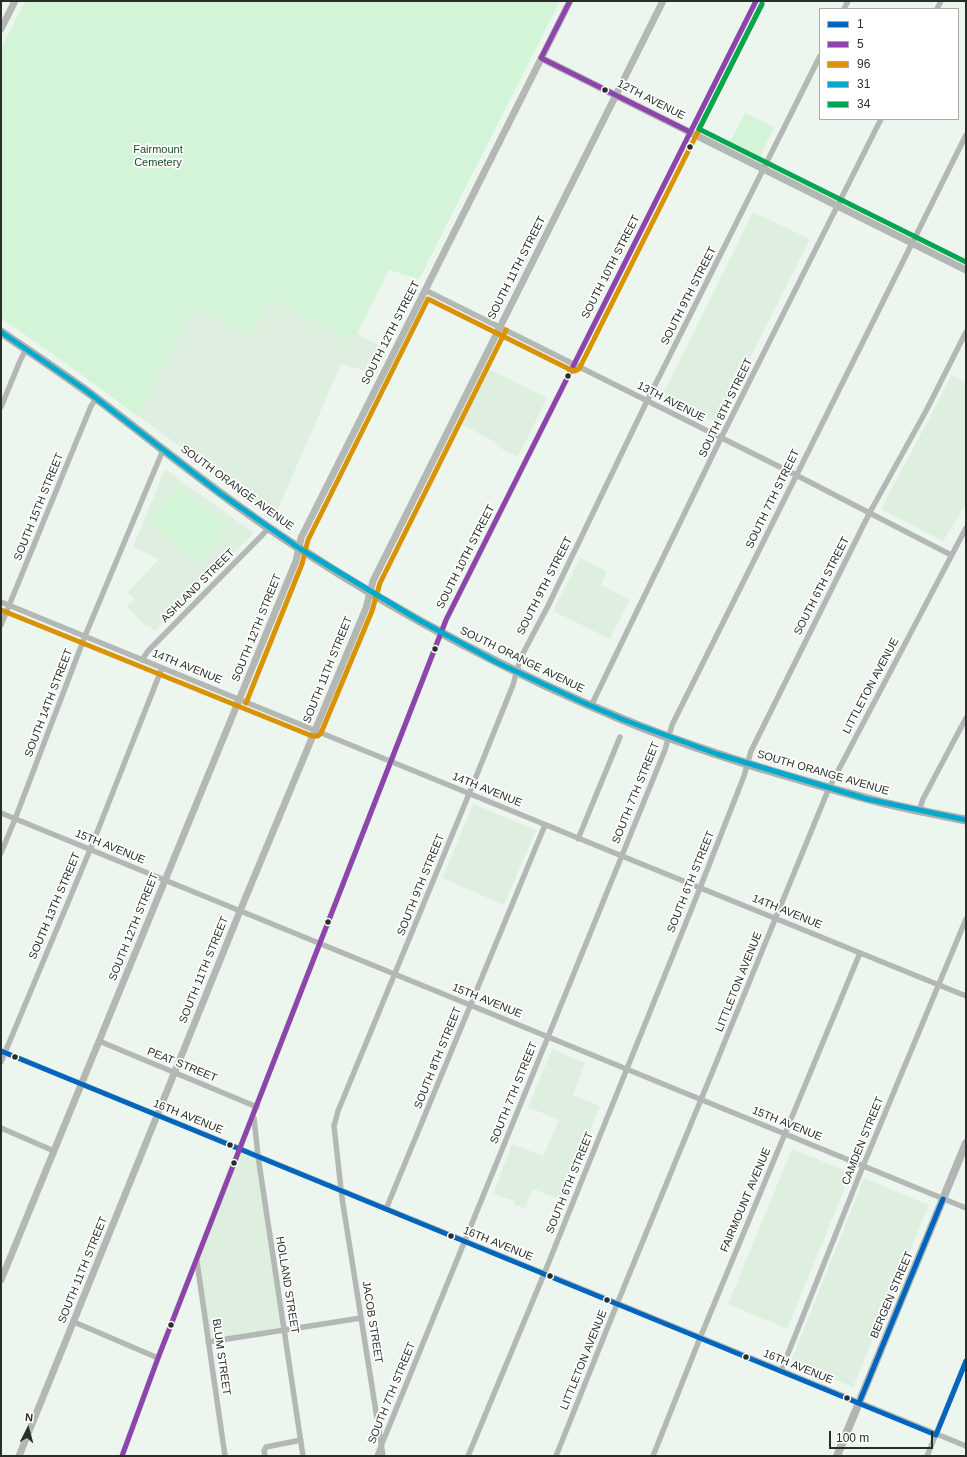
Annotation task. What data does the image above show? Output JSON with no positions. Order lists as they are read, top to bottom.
{
  "streets": {
    "main road": ["SOUTH ORANGE AVENUE", "BERGEN STREET"],
    "street": [
      "12TH AVENUE",
      "SOUTH 10TH STREET",
      "SOUTH 11TH STREET",
      "SOUTH 9TH STREET",
      "SOUTH 12TH STREET",
      "13TH AVENUE",
      "SOUTH 8TH STREET",
      "SOUTH 7TH STREET",
      "SOUTH 15TH STREET",
      "ASHLAND STREET",
      "SOUTH 6TH STREET",
      "14TH AVENUE",
      "LITTLETON AVENUE",
      "SOUTH 14TH STREET",
      "15TH AVENUE",
      "SOUTH 13TH STREET",
      "PEAT STREET",
      "16TH AVENUE",
      "CAMDEN STREET",
      "FAIRMOUNT AVENUE",
      "HOLLAND STREET",
      "JACOB STREET",
      "BLUM STREET"
    ]
  },
  "crossings": [
    ["12TH AVENUE", "SOUTH 10TH STREET"],
    ["12TH AVENUE", "SOUTH 11TH STREET"],
    ["12TH AVENUE", "SOUTH 9TH STREET"],
    ["12TH AVENUE", "SOUTH 12TH STREET"],
    ["12TH AVENUE", "SOUTH 8TH STREET"],
    ["12TH AVENUE", "SOUTH 7TH STREET"],
    ["SOUTH 10TH STREET", "13TH AVENUE"],
    ["SOUTH 10TH STREET", "SOUTH ORANGE AVENUE"],
    ["SOUTH 10TH STREET", "14TH AVENUE"],
    ["SOUTH 10TH STREET", "15TH AVENUE"],
    ["SOUTH 10TH STREET", "PEAT STREET"],
    ["SOUTH 10TH STREET", "16TH AVENUE"],
    ["SOUTH 10TH STREET", "HOLLAND STREET"],
    ["SOUTH 10TH STREET", "BLUM STREET"],
    ["SOUTH 11TH STREET", "13TH AVENUE"],
    ["SOUTH 11TH STREET", "SOUTH ORANGE AVENUE"],
    ["SOUTH 11TH STREET", "14TH AVENUE"],
    ["SOUTH 11TH STREET", "15TH AVENUE"],
    ["SOUTH 11TH STREET", "PEAT STREET"],
    ["SOUTH 11TH STREET", "16TH AVENUE"],
    ["SOUTH 9TH STREET", "13TH AVENUE"],
    ["SOUTH 9TH STREET", "SOUTH ORANGE AVENUE"],
    ["SOUTH 9TH STREET", "14TH AVENUE"],
    ["SOUTH 9TH STREET", "15TH AVENUE"],
    ["SOUTH 9TH STREET", "16TH AVENUE"],
    ["SOUTH 9TH STREET", "JACOB STREET"],
    ["SOUTH 12TH STREET", "13TH AVENUE"],
    ["SOUTH 12TH STREET", "SOUTH ORANGE AVENUE"],
    ["SOUTH 12TH STREET", "14TH AVENUE"],
    ["SOUTH 12TH STREET", "15TH AVENUE"],
    ["SOUTH 12TH STREET", "PEAT STREET"],
    ["SOUTH 12TH STREET", "16TH AVENUE"],
    ["13TH AVENUE", "SOUTH 8TH STREET"],
    ["13TH AVENUE", "SOUTH 7TH STREET"],
    ["13TH AVENUE", "SOUTH 6TH STREET"],
    ["13TH AVENUE", "LITTLETON AVENUE"],
    ["SOUTH 8TH STREET", "SOUTH ORANGE AVENUE"],
    ["SOUTH 8TH STREET", "14TH AVENUE"],
    ["SOUTH 8TH STREET", "15TH AVENUE"],
    ["SOUTH 8TH STREET", "16TH AVENUE"],
    ["SOUTH ORANGE AVENUE", "SOUTH 7TH STREET"],
    ["SOUTH ORANGE AVENUE", "SOUTH 15TH STREET"],
    ["SOUTH ORANGE AVENUE", "ASHLAND STREET"],
    ["SOUTH ORANGE AVENUE", "SOUTH 6TH STREET"],
    ["SOUTH ORANGE AVENUE", "LITTLETON AVENUE"],
    ["SOUTH ORANGE AVENUE", "SOUTH 14TH STREET"],
    ["SOUTH 7TH STREET", "14TH AVENUE"],
    ["SOUTH 7TH STREET", "15TH AVENUE"],
    ["SOUTH 7TH STREET", "16TH AVENUE"],
    ["SOUTH 7TH STREET", "JACOB STREET"],
    ["SOUTH 15TH STREET", "14TH AVENUE"],
    ["ASHLAND STREET", "14TH AVENUE"],
    ["SOUTH 6TH STREET", "14TH AVENUE"],
    ["SOUTH 6TH STREET", "15TH AVENUE"],
    ["SOUTH 6TH STREET", "16TH AVENUE"],
    ["14TH AVENUE", "LITTLETON AVENUE"],
    ["14TH AVENUE", "SOUTH 14TH STREET"],
    ["14TH AVENUE", "SOUTH 13TH STREET"],
    ["14TH AVENUE", "CAMDEN STREET"],
    ["14TH AVENUE", "FAIRMOUNT AVENUE"],
    ["LITTLETON AVENUE", "15TH AVENUE"],
    ["LITTLETON AVENUE", "16TH AVENUE"],
    ["SOUTH 14TH STREET", "15TH AVENUE"],
    ["15TH AVENUE", "SOUTH 13TH STREET"],
    ["15TH AVENUE", "CAMDEN STREET"],
    ["15TH AVENUE", "FAIRMOUNT AVENUE"],
    ["15TH AVENUE", "BERGEN STREET"],
    ["SOUTH 13TH STREET", "16TH AVENUE"],
    ["16TH AVENUE", "CAMDEN STREET"],
    ["16TH AVENUE", "FAIRMOUNT AVENUE"],
    ["16TH AVENUE", "HOLLAND STREET"],
    ["16TH AVENUE", "BERGEN STREET"],
    ["16TH AVENUE", "JACOB STREET"]
  ],
  "parks": ["Fairmount Cemetery"],
  "lines": [
    "transit line 5",
    "transit line 96",
    "transit line 34",
    "transit line 31",
    "transit line 1"
  ],
  "legend": [
    "1",
    "5",
    "96",
    "31",
    "34"
  ],
  "scale_bar": "100 m",
  "north": "top"
}
